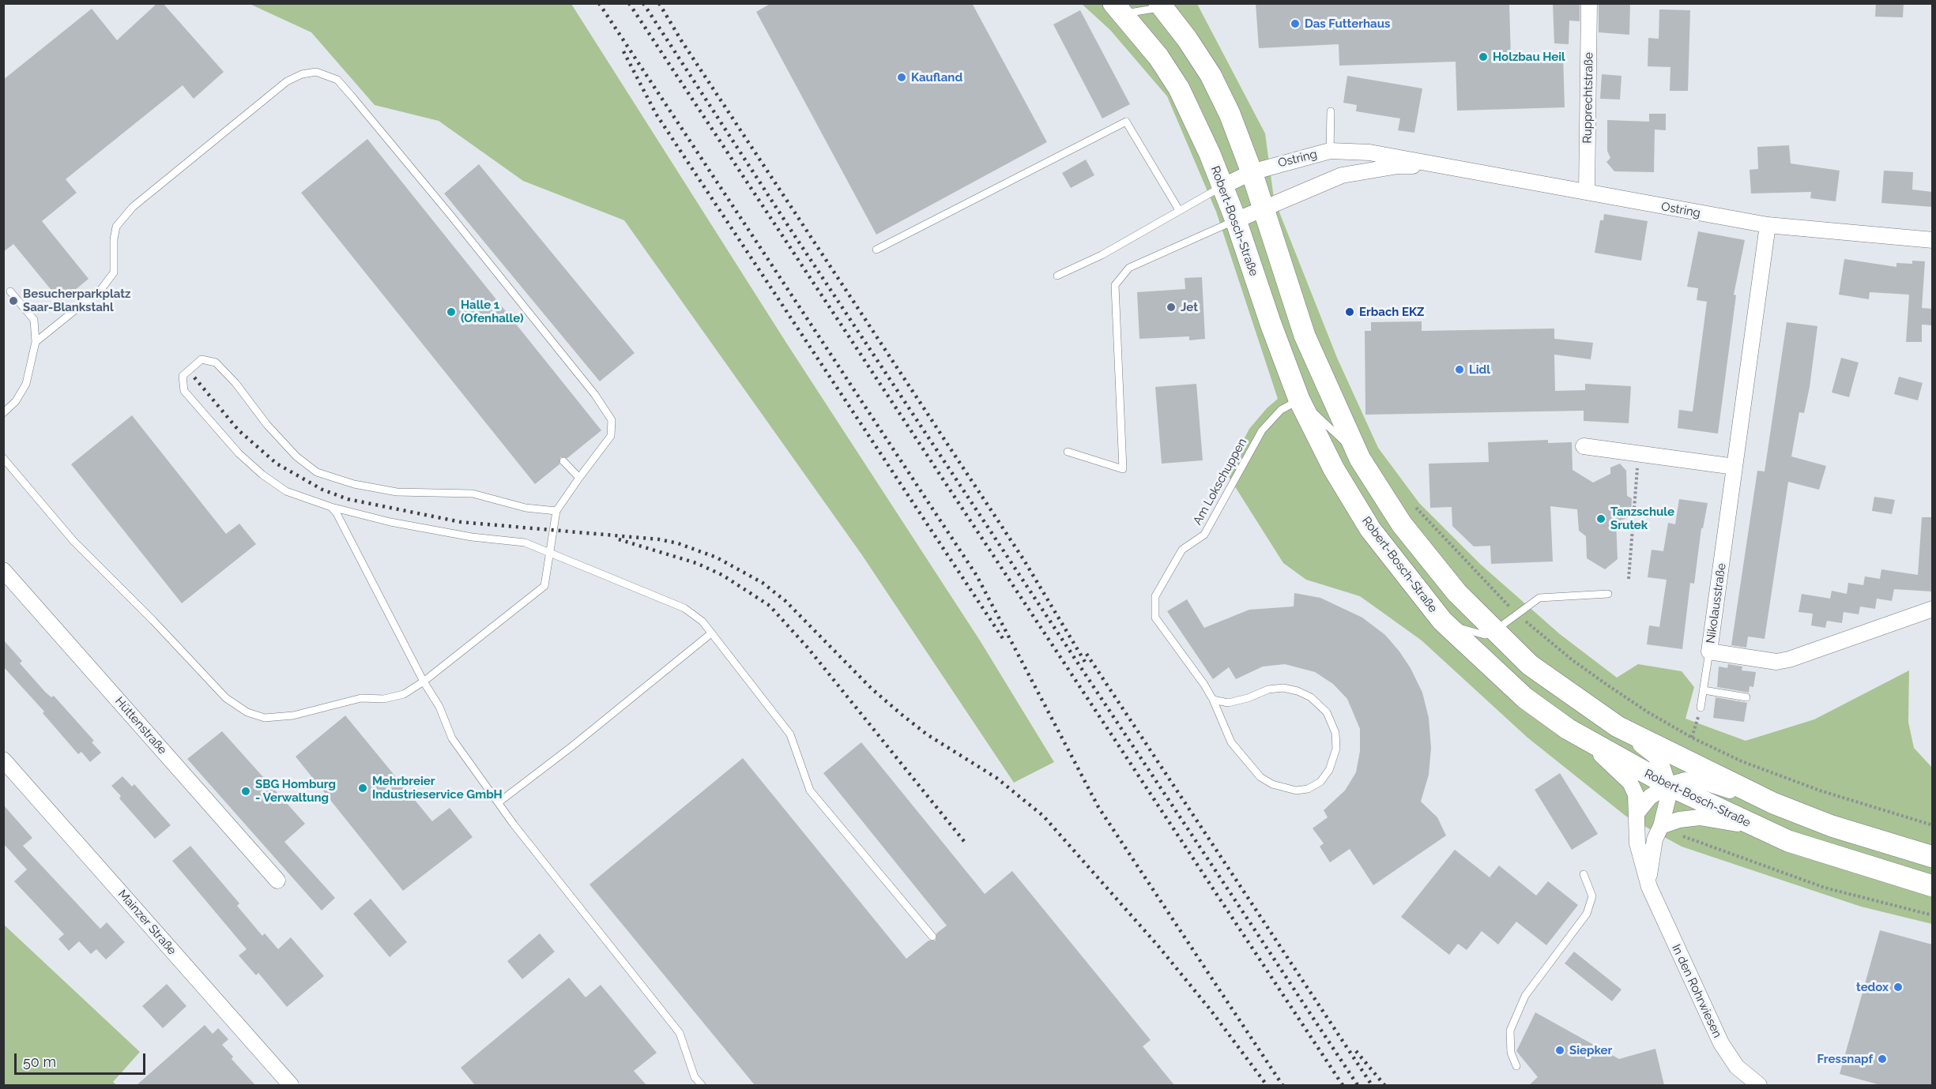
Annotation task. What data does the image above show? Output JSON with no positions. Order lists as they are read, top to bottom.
{
  "streets": {
    "main road": ["Robert-Bosch-Straße"],
    "street": [
      "Rupprechtstraße",
      "Ostring",
      "Nikolausstraße",
      "Hüttenstraße",
      "Mainzer Straße",
      "In den Rohrwiesen"
    ],
    "lane": ["Am Lokschuppen"]
  },
  "crossings": [
    ["Rupprechtstraße", "Ostring"],
    ["Ostring", "Robert-Bosch-Straße"],
    ["Ostring", "Nikolausstraße"],
    ["Robert-Bosch-Straße", "Am Lokschuppen"],
    ["Robert-Bosch-Straße", "In den Rohrwiesen"]
  ],
  "places": [
    "Das Futterhaus",
    "Holzbau Heil",
    "Kaufland",
    "Besucherparkplatz Saar-Blankstahl",
    "Jet",
    "Halle 1 (Ofenhalle)",
    "Erbach EKZ",
    "Lidl",
    "Tanzschule Srutek",
    "Mehrbreier Industrieservice GmbH",
    "SBG Homburg - Verwaltung",
    "tedox",
    "Siepker",
    "Fressnapf"
  ],
  "scale_bar": "50 m"
}
